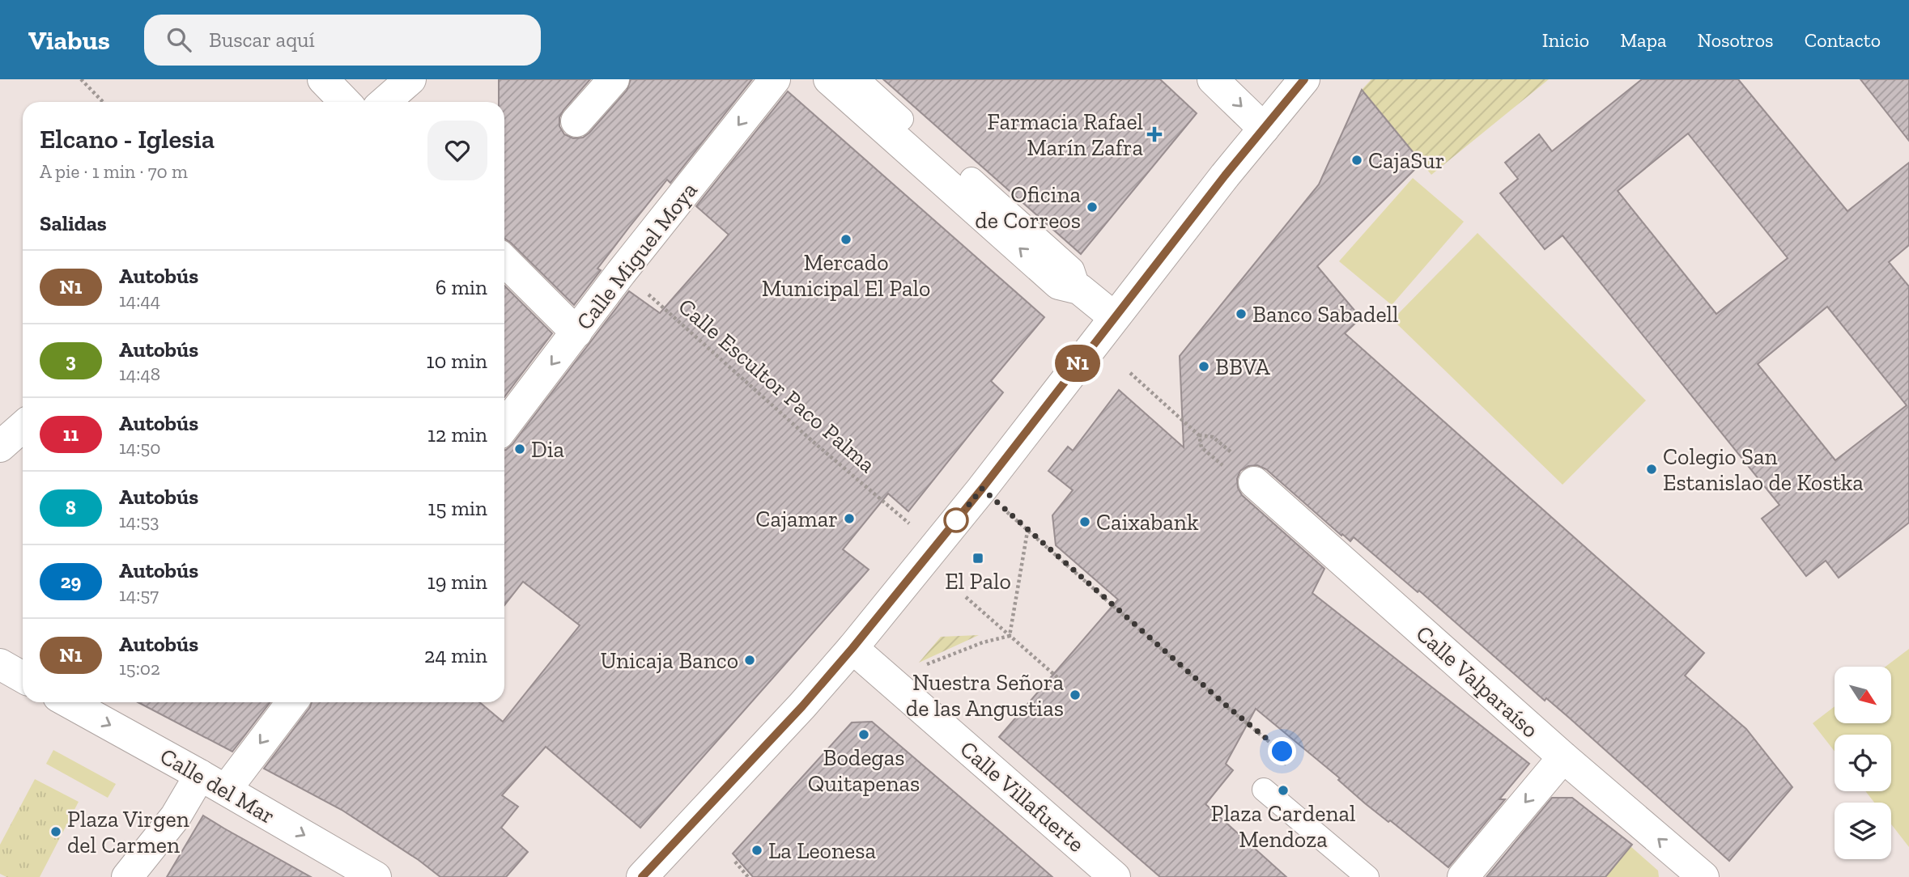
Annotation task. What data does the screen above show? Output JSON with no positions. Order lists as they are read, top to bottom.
{
  "streets": {
    "street": [
      "Calle Miguel Moya",
      "Calle Valparaíso",
      "Calle del Mar",
      "Calle Villafuerte"
    ],
    "path": ["Calle Escultor Paco Palma"]
  },
  "crossings": [
    ["Calle Miguel Moya", "Calle Escultor Paco Palma"]
  ],
  "one_way": ["Calle Miguel Moya", "Calle del Mar"],
  "places": {
    "health": ["Farmacia Rafael Marín Zafra"],
    "other": [
      "CajaSur",
      "Oficina de Correos",
      "Mercado Municipal El Palo",
      "Banco Sabadell",
      "BBVA",
      "Dia",
      "Colegio San Estanislao de Kostka",
      "Cajamar",
      "Caixabank",
      "Unicaja Banco",
      "Nuestra Señora de las Angustias",
      "Bodegas Quitapenas",
      "Plaza Cardenal Mendoza",
      "Plaza Virgen del Carmen",
      "La Leonesa"
    ],
    "transit": ["El Palo"]
  },
  "lines": ["bus line N1"],
  "north": "bottom right",
  "page": {
    "header": "Viabus",
    "search": "Buscar aquí",
    "nav": [
      "Inicio",
      "Mapa",
      "Nosotros",
      "Contacto"
    ],
    "on_map": "N1",
    "heading": [
      ["Elcano - Iglesia", "A pie · 1 min · 70 m"],
      "Salidas"
    ],
    "list": [
      {
        "mark": "N1",
        "name": "Autobús",
        "note": "14:44",
        "value": "6 min"
      },
      {
        "mark": "3",
        "name": "Autobús",
        "note": "14:48",
        "value": "10 min"
      },
      {
        "mark": "11",
        "name": "Autobús",
        "note": "14:50",
        "value": "12 min"
      },
      {
        "mark": "8",
        "name": "Autobús",
        "note": "14:53",
        "value": "15 min"
      },
      {
        "mark": "29",
        "name": "Autobús",
        "note": "14:57",
        "value": "19 min"
      },
      {
        "mark": "N1",
        "name": "Autobús",
        "note": "15:02",
        "value": "24 min"
      }
    ]
  }
}
